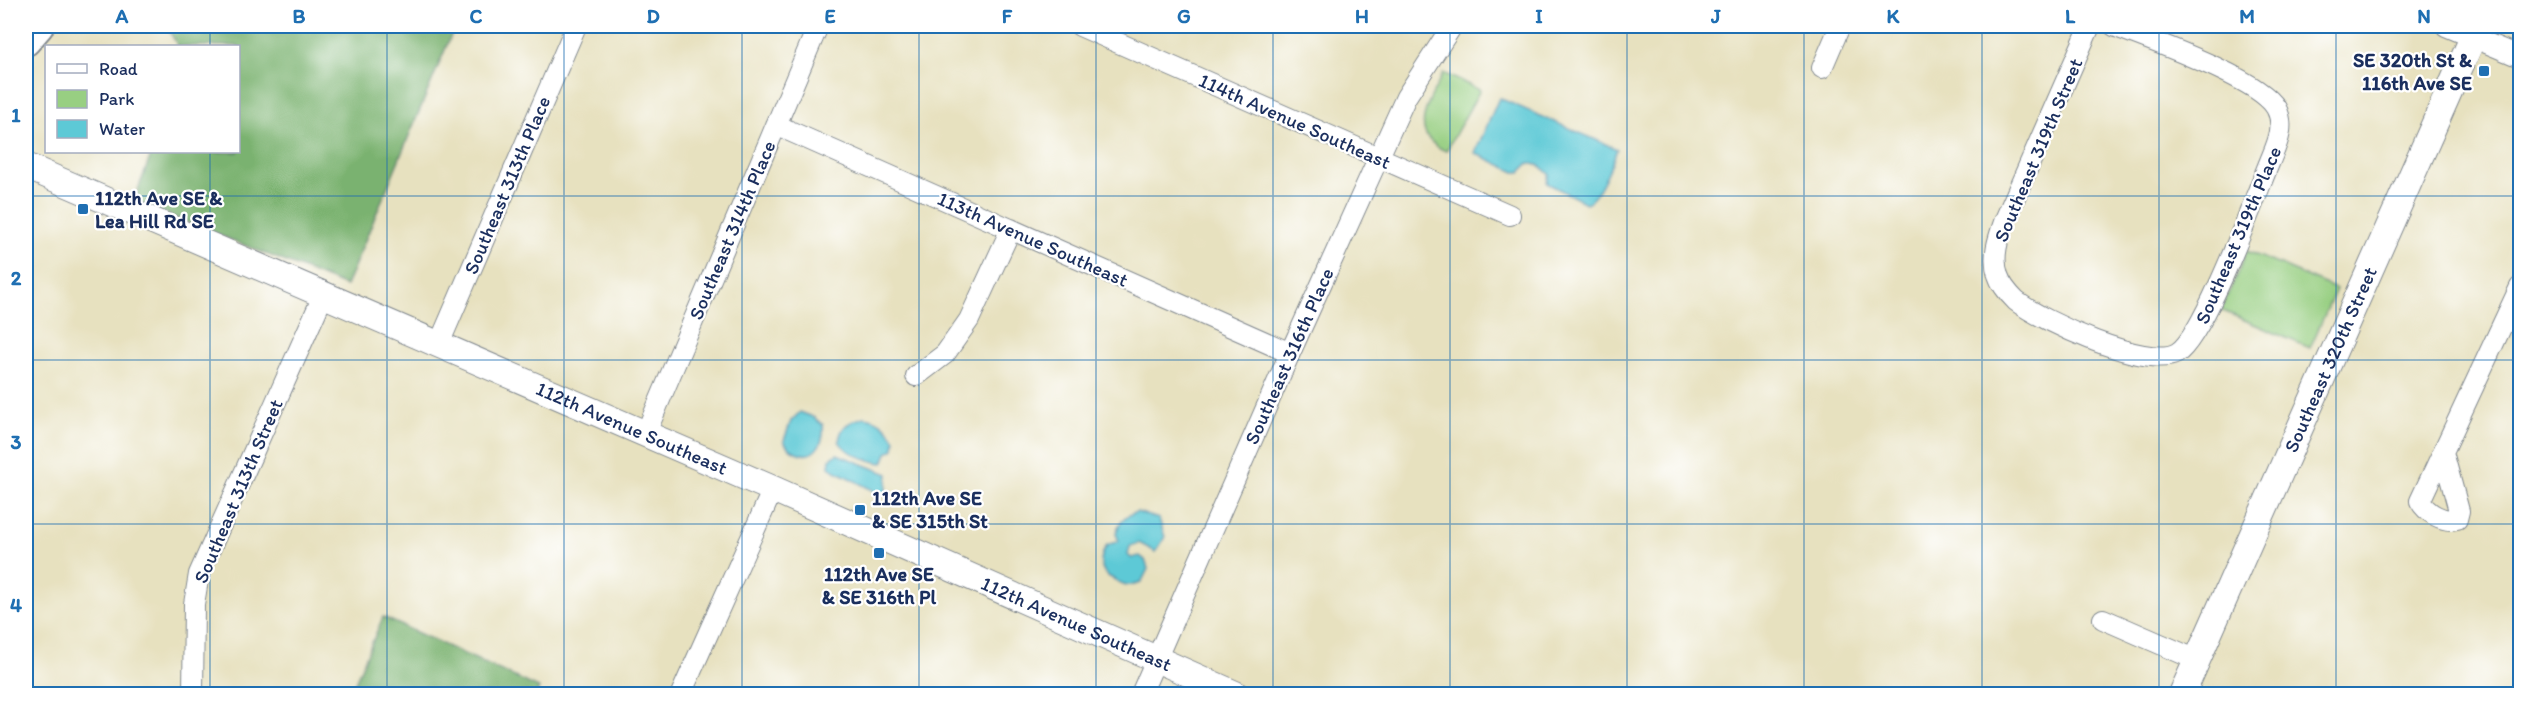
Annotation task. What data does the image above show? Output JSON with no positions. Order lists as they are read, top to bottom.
{
  "streets": {
    "street": [
      "114th Avenue Southeast",
      "Southeast 319th Street",
      "Southeast 313th Place",
      "Southeast 314th Place",
      "Southeast 319th Place",
      "113th Avenue Southeast",
      "Southeast 316th Place",
      "Southeast 320th Street",
      "112th Avenue Southeast",
      "Southeast 313th Street"
    ]
  },
  "crossings": [
    ["114th Avenue Southeast", "Southeast 316th Place"],
    ["Southeast 319th Street", "Southeast 319th Place"],
    ["Southeast 313th Place", "112th Avenue Southeast"],
    ["Southeast 314th Place", "113th Avenue Southeast"],
    ["Southeast 314th Place", "112th Avenue Southeast"],
    ["113th Avenue Southeast", "Southeast 316th Place"],
    ["Southeast 316th Place", "112th Avenue Southeast"],
    ["112th Avenue Southeast", "Southeast 313th Street"]
  ],
  "places": {
    "transit": [
      "SE 320th St & 116th Ave SE",
      "112th Ave SE & Lea Hill Rd SE",
      "112th Ave SE & SE 315th St",
      "112th Ave SE & SE 316th Pl"
    ]
  },
  "legend": ["Road", "Park", "Water"],
  "grid": {
    "columns": [
      "A",
      "B",
      "C",
      "D",
      "E",
      "F",
      "G",
      "H",
      "I",
      "J",
      "K",
      "L",
      "M",
      "N"
    ],
    "rows": [
      "1",
      "2",
      "3",
      "4"
    ]
  }
}
